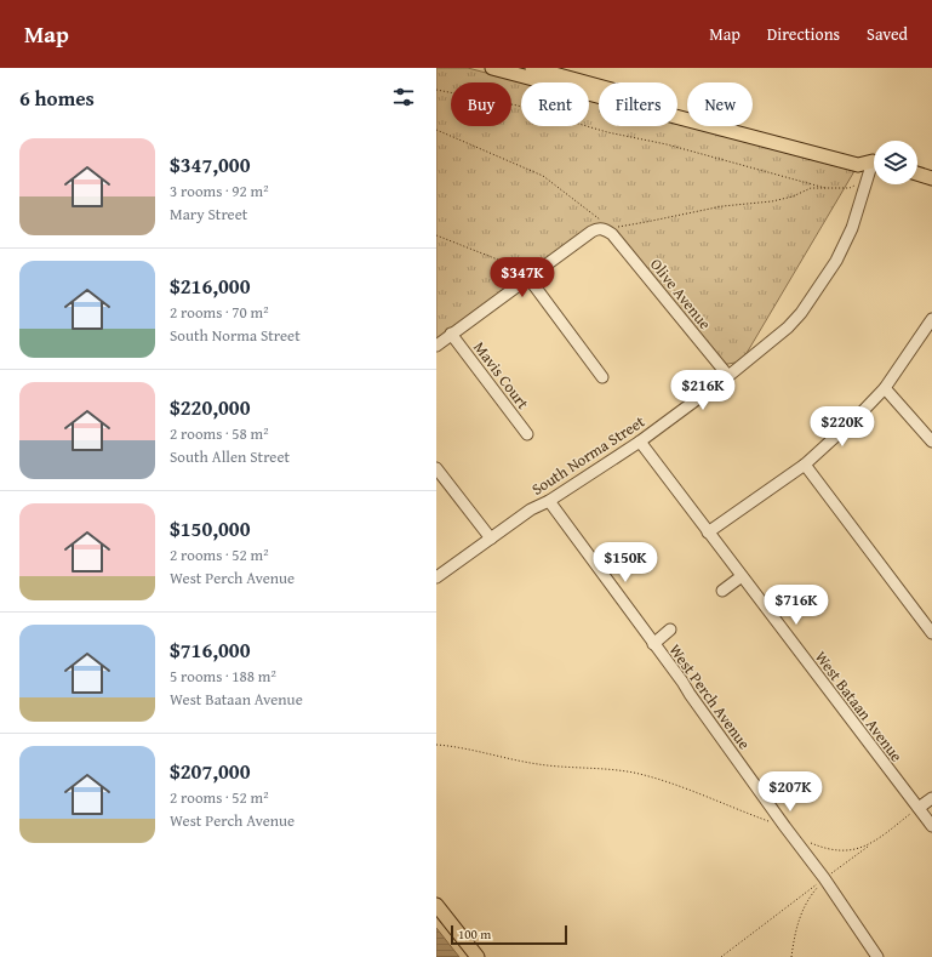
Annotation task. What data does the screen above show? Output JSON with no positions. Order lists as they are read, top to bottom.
{
  "streets": {
    "street": [
      "Olive Avenue",
      "Mavis Court",
      "South Norma Street",
      "West Perch Avenue",
      "West Bataan Avenue"
    ]
  },
  "crossings": [
    ["Olive Avenue", "South Norma Street"],
    ["South Norma Street", "West Perch Avenue"],
    ["South Norma Street", "West Bataan Avenue"]
  ],
  "scale_bar": "100 m",
  "page": {
    "header": "Map",
    "nav": ["Map", "Directions", "Saved"],
    "heading": "6 homes",
    "chip": [
      "Buy",
      "Rent",
      "Filters",
      "New"
    ],
    "list": [
      {
        "name": "$347,000",
        "note": "3 rooms · 92 m² · Mary Street"
      },
      {
        "name": "$216,000",
        "note": "2 rooms · 70 m² · South Norma Street"
      },
      {
        "name": "$220,000",
        "note": "2 rooms · 58 m² · South Allen Street"
      },
      {
        "name": "$150,000",
        "note": "2 rooms · 52 m² · West Perch Avenue"
      },
      {
        "name": "$716,000",
        "note": "5 rooms · 188 m² · West Bataan Avenue"
      },
      {
        "name": "$207,000",
        "note": "2 rooms · 52 m² · West Perch Avenue"
      }
    ],
    "price": [
      "$347K",
      "$216K",
      "$220K",
      "$150K",
      "$716K",
      "$207K"
    ],
    "scale": "100 m"
  }
}
